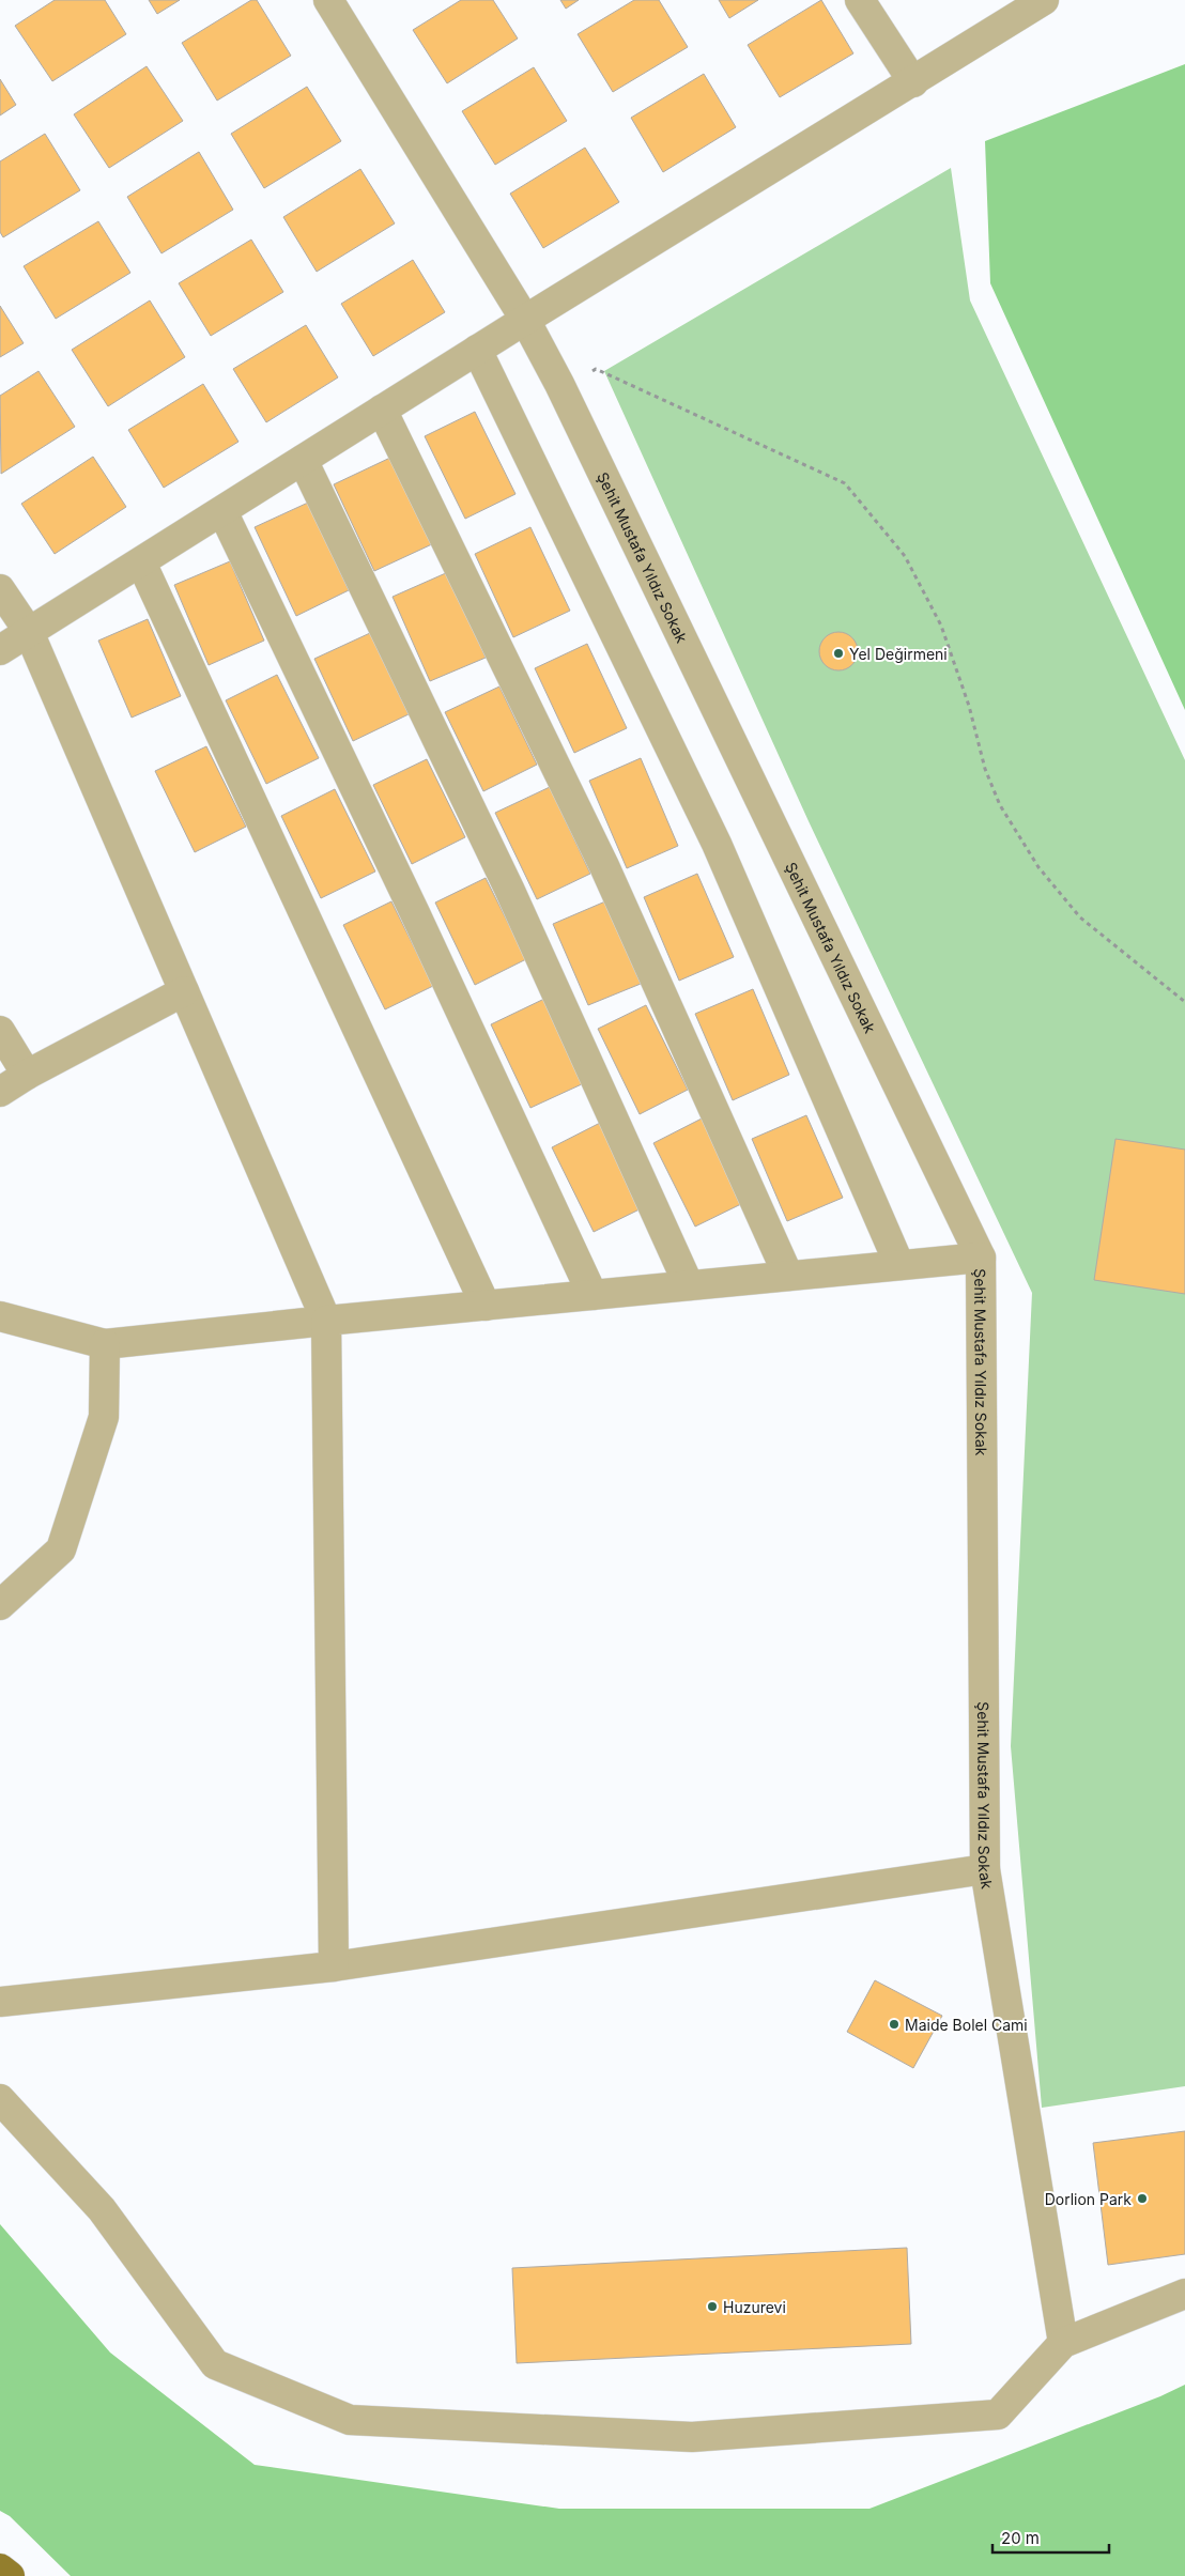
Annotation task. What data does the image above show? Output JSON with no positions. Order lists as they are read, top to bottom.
{
  "streets": {
    "street": ["Şehit Mustafa Yıldız Sokak"]
  },
  "places": [
    "Yel Değirmeni",
    "Maide Bolel Cami",
    "Dorlion Park",
    "Huzurevi"
  ],
  "scale_bar": "20 m"
}
